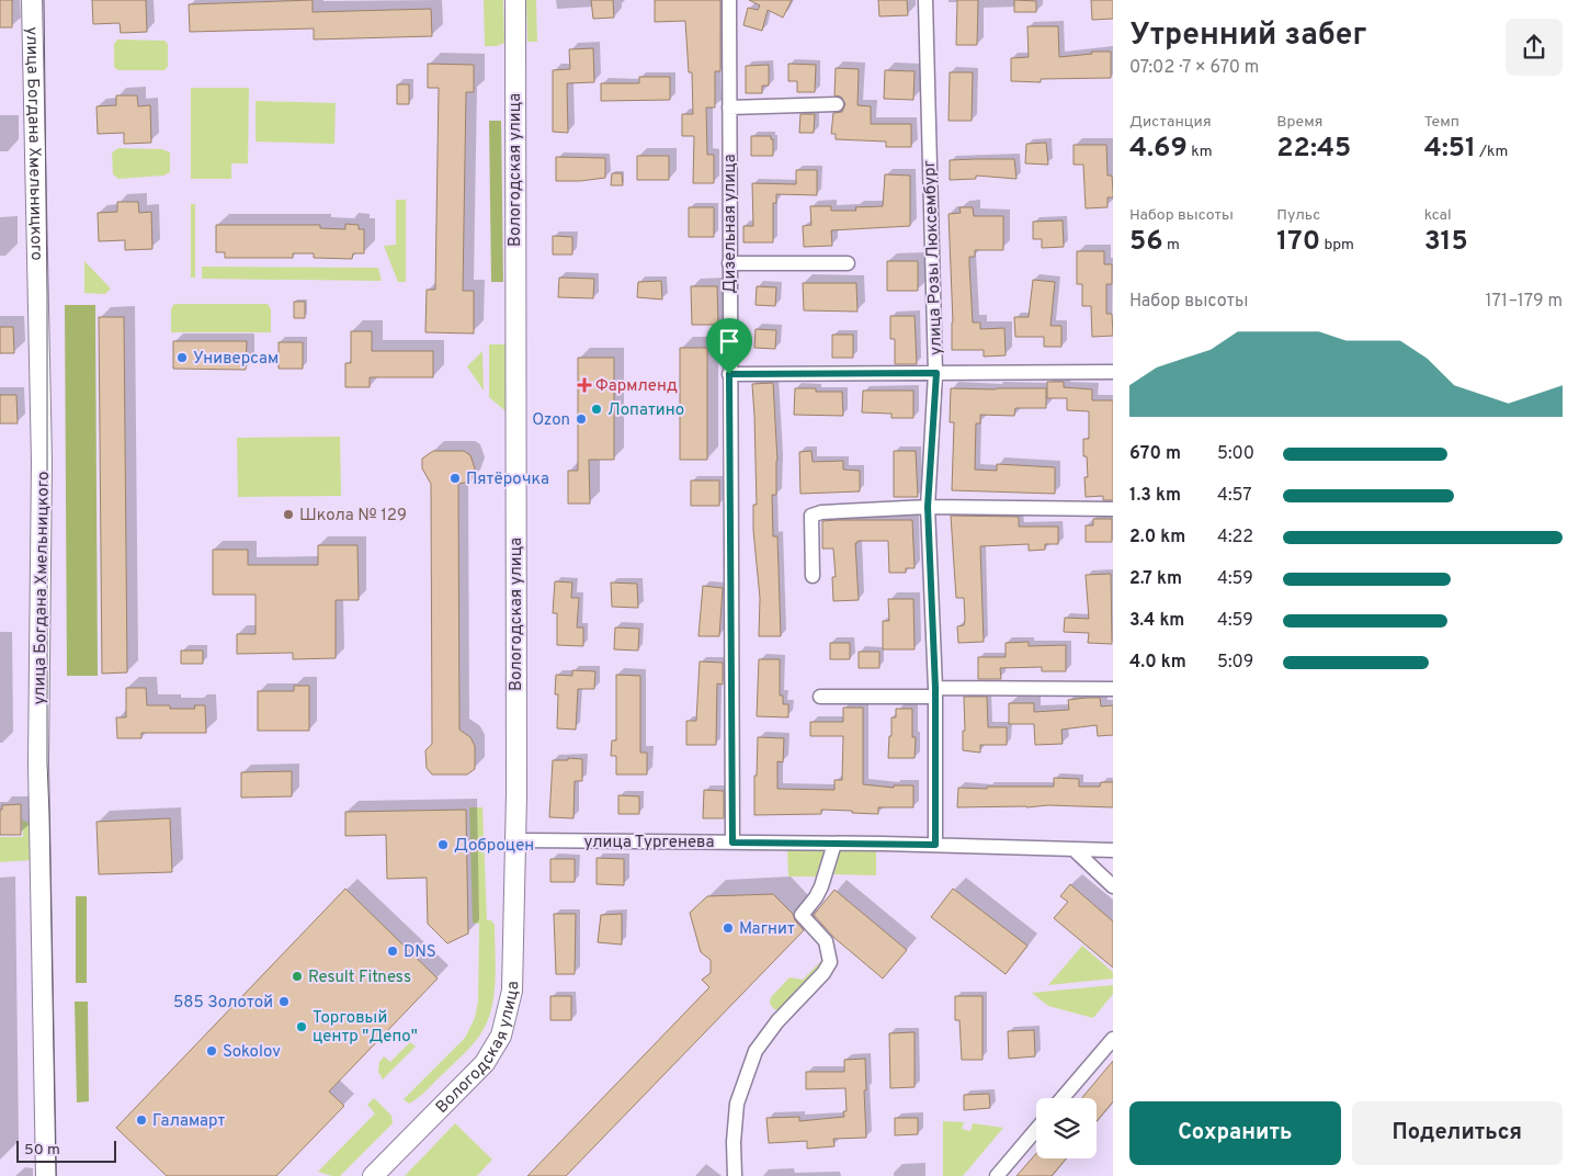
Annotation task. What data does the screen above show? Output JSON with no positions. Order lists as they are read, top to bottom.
{
  "streets": {
    "main road": ["улица Богдана Хмельницкого", "Вологодская улица"],
    "street": ["Дизельная улица", "улица Розы Люксембург", "улица Тургенева"]
  },
  "crossings": [
    ["Вологодская улица", "улица Тургенева"],
    ["Дизельная улица", "улица Тургенева"],
    ["улица Розы Люксембург", "улица Тургенева"]
  ],
  "places": {
    "other": [
      "Универсам",
      "Лопатино",
      "Ozon",
      "Пятёрочка",
      "Школа № 129",
      "Доброцен",
      "Магнит",
      "DNS",
      "Result Fitness",
      "585 Золотой",
      "Торговый центр \"Депо\"",
      "Sokolov",
      "Галамарт"
    ],
    "health": ["Фармленд"]
  },
  "scale_bar": "50 m",
  "page": {
    "heading": ["Утренний забег", "07:02 · 7 × 670 m"],
    "stats": [
      ["Дистанция", "4.69 km"],
      ["Время", "22:45"],
      ["Темп", "4:51 /km"],
      ["Набор высоты", "56 m"],
      ["Пульс", "170 bpm"],
      ["kcal", "315"]
    ],
    "chart": ["Набор высоты", "171–179 m"],
    "list": [
      {
        "name": "670 m",
        "note": "5:00"
      },
      {
        "name": "1.3 km",
        "note": "4:57"
      },
      {
        "name": "2.0 km",
        "note": "4:22"
      },
      {
        "name": "2.7 km",
        "note": "4:59"
      },
      {
        "name": "3.4 km",
        "note": "4:59"
      },
      {
        "name": "4.0 km",
        "note": "5:09"
      }
    ],
    "buttons": ["Сохранить", "Поделиться"],
    "scale": "50 m"
  }
}
